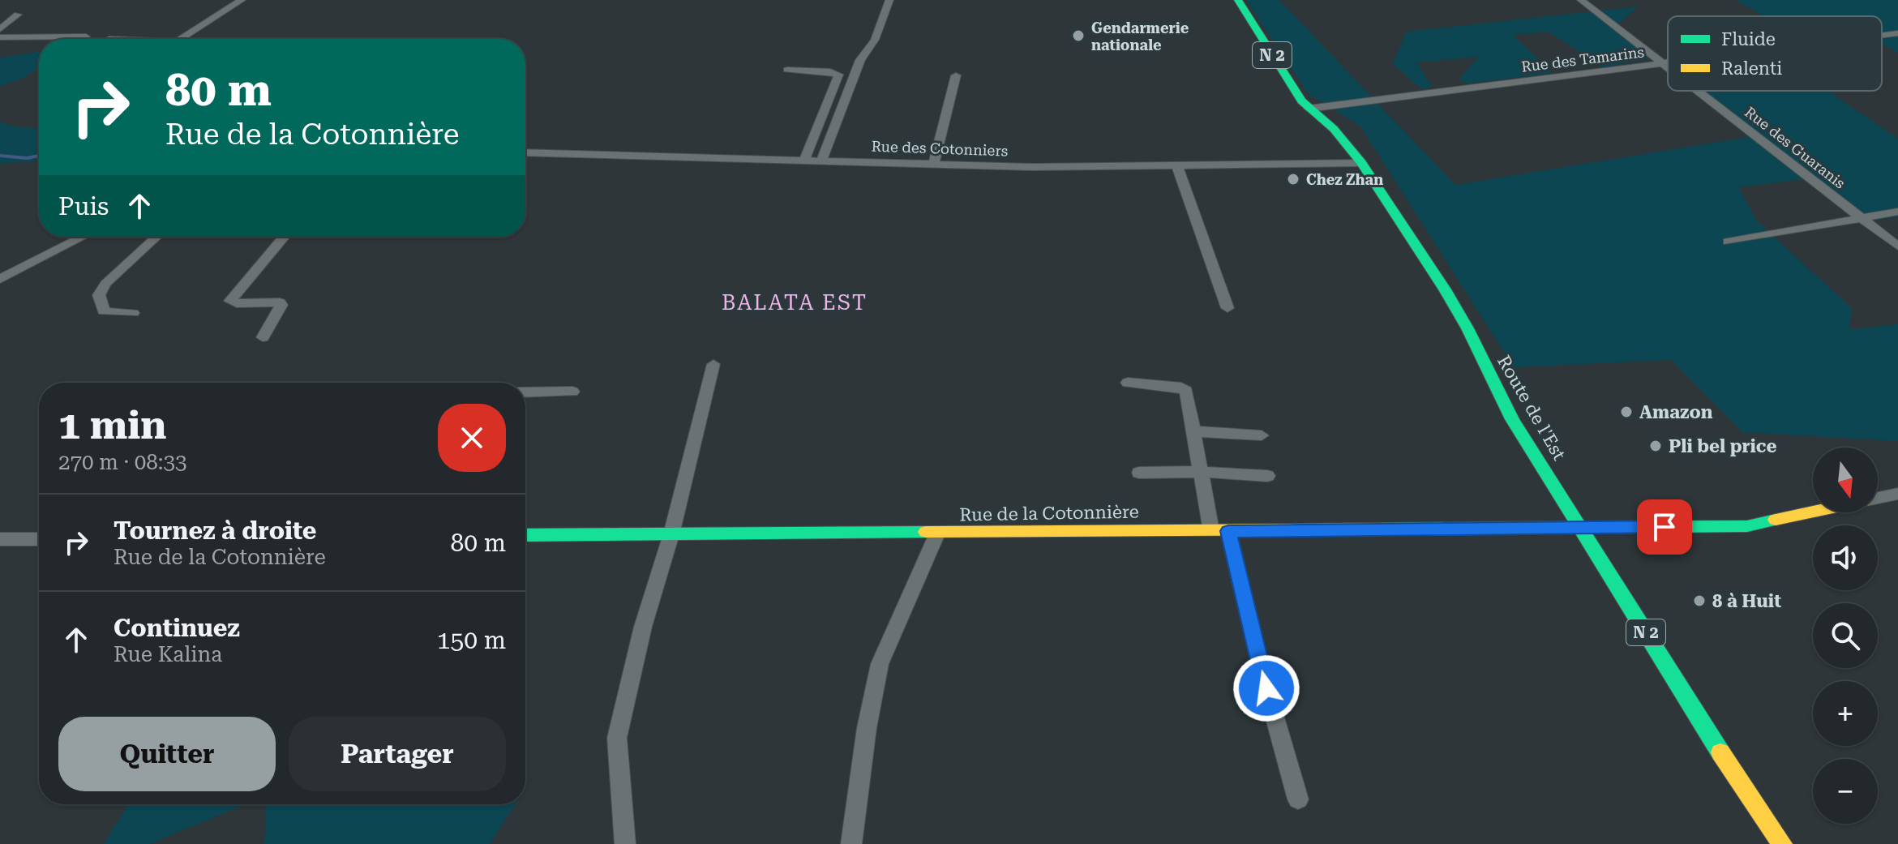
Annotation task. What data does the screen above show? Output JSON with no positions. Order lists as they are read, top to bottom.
{
  "streets": {
    "main road": ["N 2", "Route de l'Est", "Rue de la Cotonnière"],
    "street": ["Rue des Tamarins", "Rue des Guaranis", "Rue des Cotonniers"]
  },
  "crossings": [
    ["Rue des Tamarins", "Rue des Guaranis"],
    ["Rue des Tamarins", "Route de l'Est"],
    ["Rue des Cotonniers", "Route de l'Est"],
    ["Route de l'Est", "Rue de la Cotonnière"]
  ],
  "districts": ["BALATA EST"],
  "places": [
    "Gendarmerie nationale",
    "Chez Zhan",
    "Amazon",
    "Pli bel price",
    "8 à Huit"
  ],
  "legend": ["Fluide", "Ralenti"],
  "north": "bottom",
  "page": {
    "turn": ["80 m", "Rue de la Cotonnière"],
    "then": "Puis",
    "heading": ["1 min", "270 m · 08:33"],
    "map_buttons": ["+", "−"],
    "list": [
      {
        "name": "Tournez à droite",
        "note": "Rue de la Cotonnière",
        "value": "80 m"
      },
      {
        "name": "Continuez",
        "note": "Rue Kalina",
        "value": "150 m"
      }
    ],
    "buttons": ["Quitter", "Partager"]
  }
}
